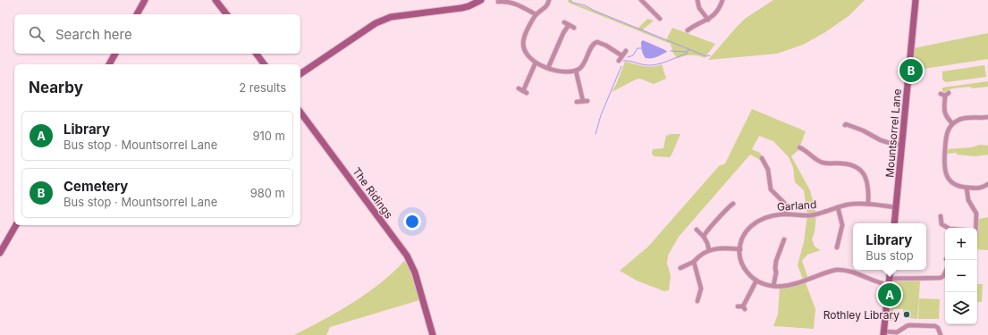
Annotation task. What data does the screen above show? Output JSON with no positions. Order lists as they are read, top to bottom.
{
  "streets": {
    "street": ["Mountsorrel Lane", "The Ridings", "Garland"]
  },
  "crossings": [
    ["Mountsorrel Lane", "Garland"]
  ],
  "places": ["Rothley Library"],
  "page": {
    "search": "Search here",
    "pins": ["B", "A"],
    "heading": ["Nearby", "2 results"],
    "list": [
      {
        "mark": "A",
        "name": "Library",
        "note": "Bus stop · Mountsorrel Lane",
        "value": "910 m"
      },
      {
        "mark": "B",
        "name": "Cemetery",
        "note": "Bus stop · Mountsorrel Lane",
        "value": "980 m"
      }
    ],
    "popup": ["Library", "Bus stop"],
    "map_buttons": ["+", "−"]
  }
}
